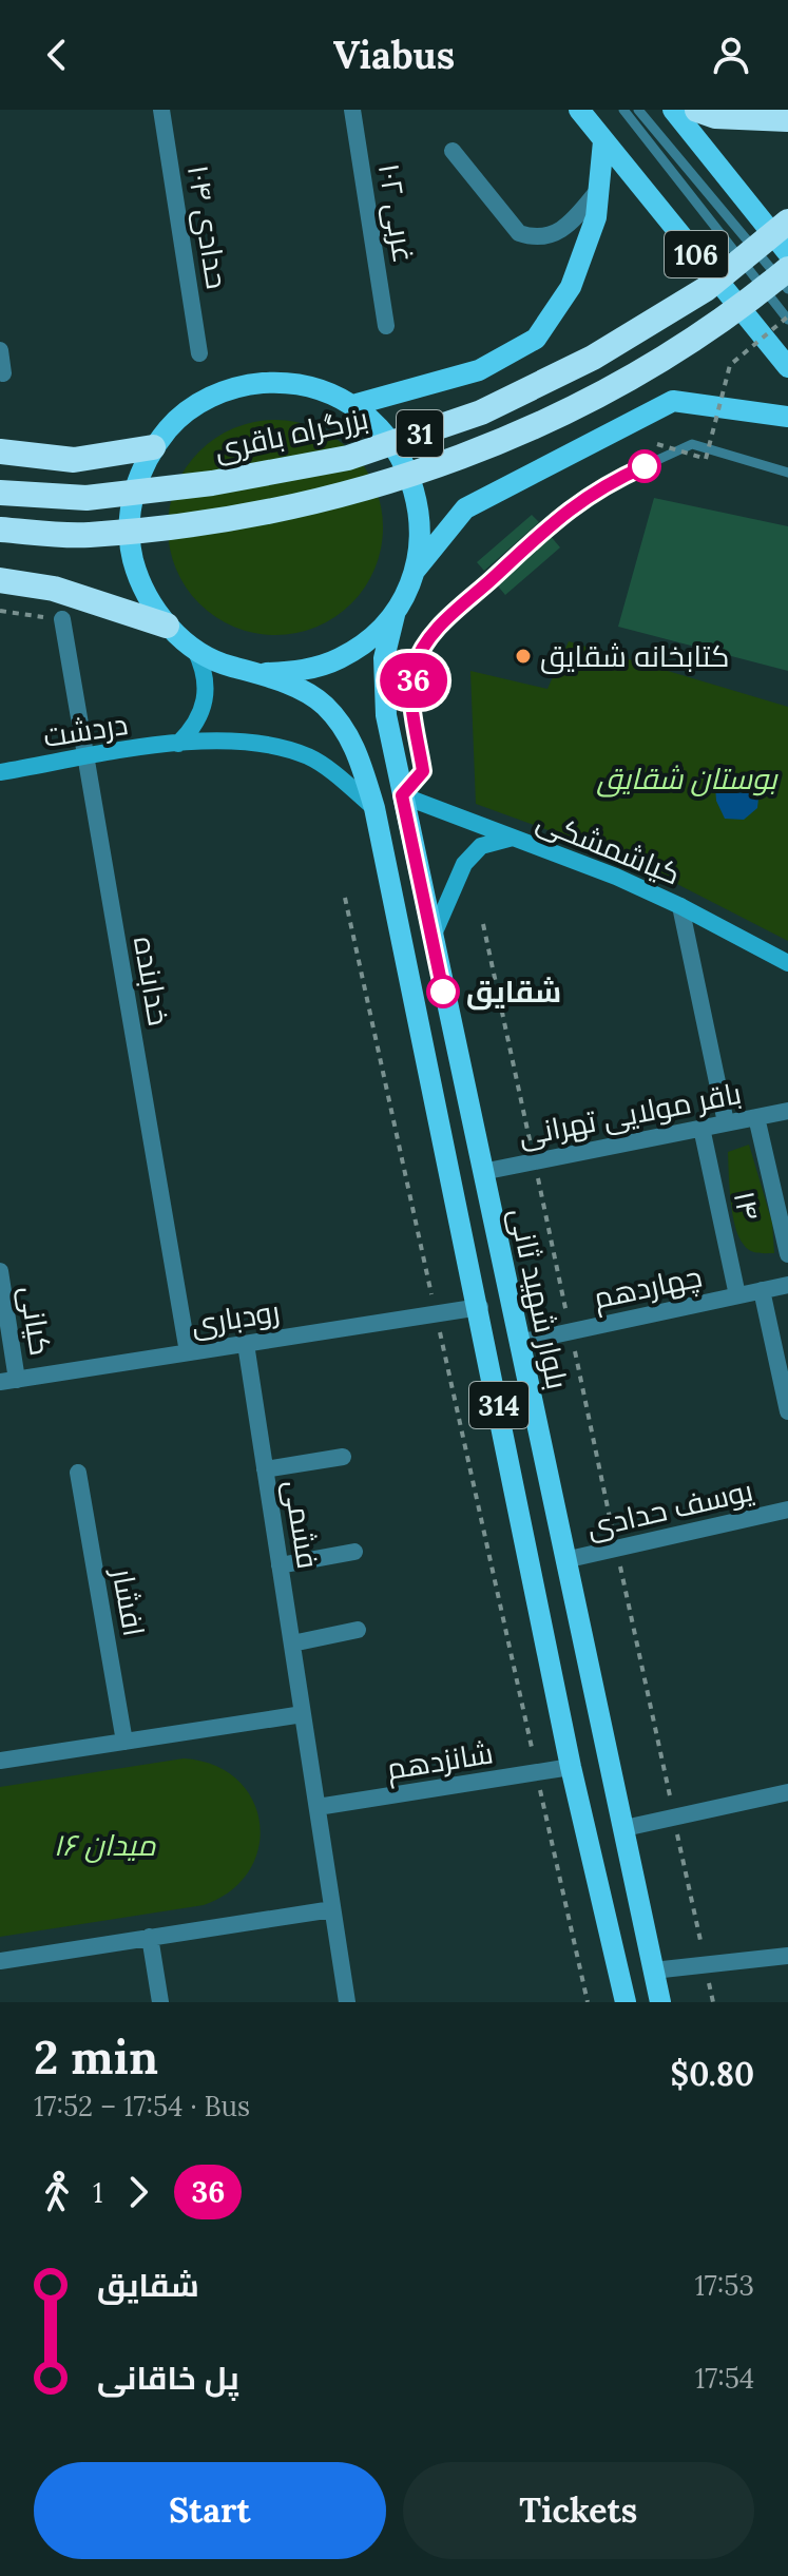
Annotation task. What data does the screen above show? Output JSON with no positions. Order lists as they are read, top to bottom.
{
  "streets": {
    "highway": ["بزرگراه باقری", "31"],
    "main road": [
      "106",
      "دردشت",
      "کیاشمشکی",
      "بلوار شهید ثانی",
      "314"
    ],
    "street": [
      "۱۰۲ غربی",
      "حدادی ۱۰۴",
      "خدابنده",
      "باقر مولایی تهرانی",
      "۱۴",
      "چهاردهم",
      "رودباری",
      "کیانی",
      "یوسف حدادی",
      "فشمی",
      "افشار",
      "شانزدهم"
    ]
  },
  "crossings": [
    ["دردشت", "خدابنده"],
    ["دردشت", "بلوار شهید ثانی"],
    ["کیاشمشکی", "بلوار شهید ثانی"],
    ["خدابنده", "رودباری"],
    ["باقر مولایی تهرانی", "۱۴"],
    ["باقر مولایی تهرانی", "بلوار شهید ثانی"],
    ["۱۴", "چهاردهم"],
    ["چهاردهم", "بلوار شهید ثانی"],
    ["بلوار شهید ثانی", "رودباری"],
    ["بلوار شهید ثانی", "یوسف حدادی"],
    ["بلوار شهید ثانی", "شانزدهم"],
    ["رودباری", "کیانی"],
    ["رودباری", "فشمی"]
  ],
  "parks": ["بوستان شقایق", "میدان ۱۶"],
  "places": ["کتابخانه شقایق", "شقایق"],
  "lines": ["bus line 36"],
  "page": {
    "header": "Viabus",
    "on_map": "36",
    "heading": ["2 min", "17:52 – 17:54 · Bus", "$0.80"],
    "legs": ["1", "36"],
    "list": [
      {
        "name": "شقایق",
        "value": "17:53"
      },
      {
        "name": "پل خاقانی",
        "value": "17:54"
      }
    ],
    "buttons": ["Start", "Tickets"]
  }
}
